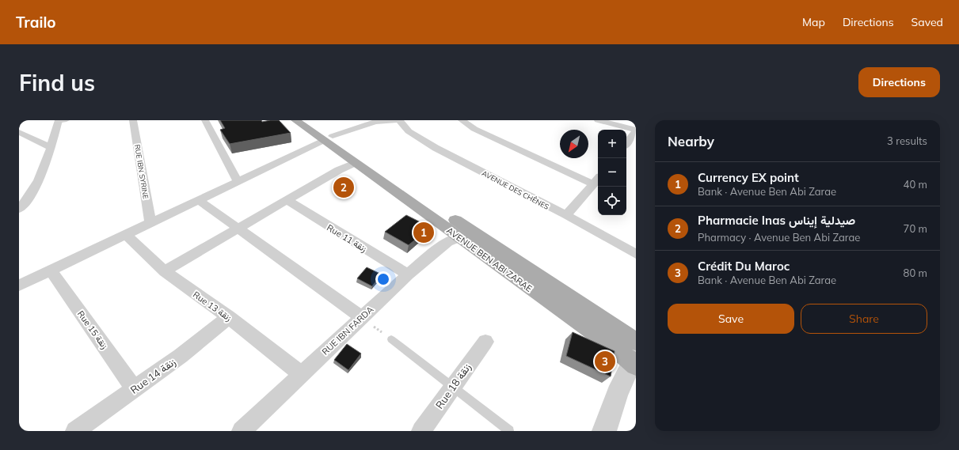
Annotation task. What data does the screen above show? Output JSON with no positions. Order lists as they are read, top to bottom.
{
  "streets": {
    "main road": ["AVENUE BEN ABI ZARAE"],
    "street": [
      "RUE IBN SYRINE",
      "AVENUE DES CHÊNES",
      "Rue 11 زنقة",
      "Rue 13 زنقة",
      "Rue 15 زنقة",
      "RUE IBN FARDA",
      "Rue 14 زنقة",
      "Rue 18 زنقة"
    ]
  },
  "crossings": [
    ["Rue 11 زنقة", "RUE IBN FARDA"],
    ["AVENUE BEN ABI ZARAE", "RUE IBN FARDA"],
    ["Rue 13 زنقة", "RUE IBN FARDA"],
    ["Rue 13 زنقة", "Rue 14 زنقة"],
    ["Rue 15 زنقة", "Rue 14 زنقة"]
  ],
  "north": "bottom left",
  "page": {
    "header": "Trailo",
    "nav": ["Map", "Directions", "Saved"],
    "buttons": [
      "Directions",
      ["Save", "Share"]
    ],
    "title": "Find us",
    "heading": ["Nearby", "3 results"],
    "map_buttons": ["+", "−"],
    "list": [
      {
        "mark": "1",
        "name": "Currency EX point",
        "note": "Bank · Avenue Ben Abi Zarae",
        "value": "40 m"
      },
      {
        "mark": "2",
        "name": "Pharmacie Inas صيدلية إيناس",
        "note": "Pharmacy · Avenue Ben Abi Zarae",
        "value": "70 m"
      },
      {
        "mark": "3",
        "name": "Crédit Du Maroc",
        "note": "Bank · Avenue Ben Abi Zarae",
        "value": "80 m"
      }
    ],
    "pins": ["2", "1", "3"]
  }
}
